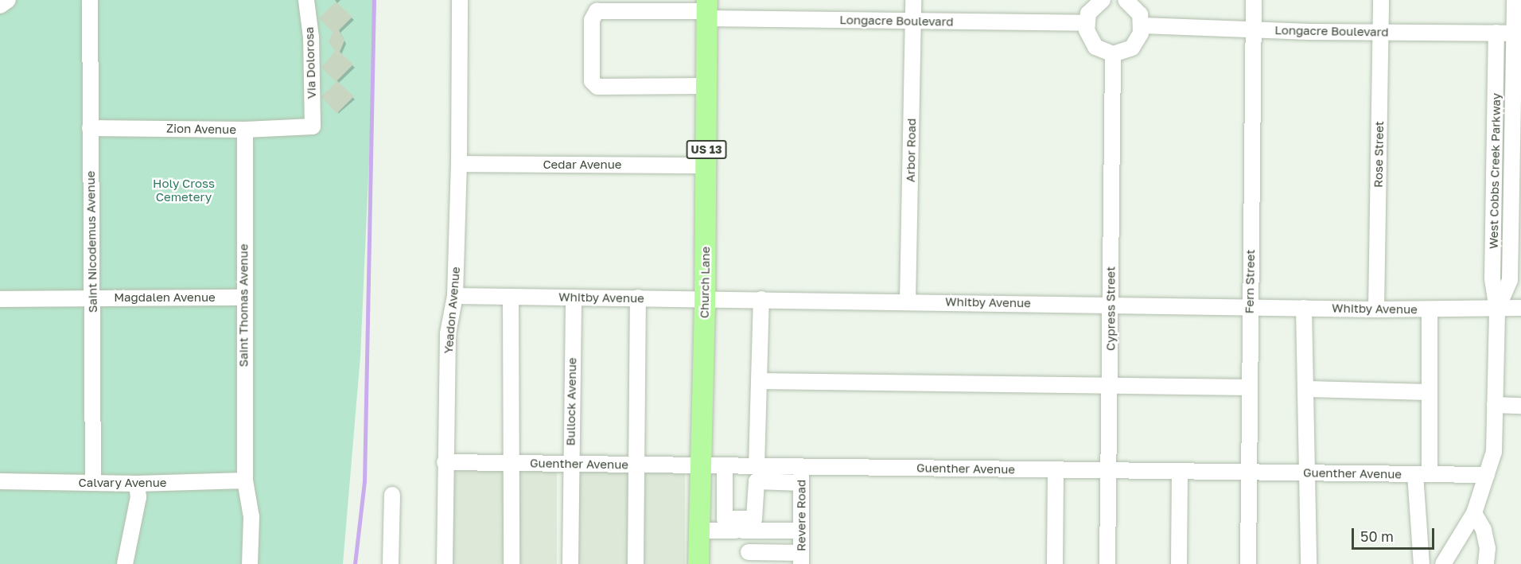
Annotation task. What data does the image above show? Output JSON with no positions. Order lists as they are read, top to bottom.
{
  "streets": {
    "main road": ["US 13", "Church Lane"],
    "street": [
      "Longacre Boulevard",
      "Via Dolorosa",
      "Zion Avenue",
      "Arbor Road",
      "Rose Street",
      "Cedar Avenue",
      "West Cobbs Creek Parkway",
      "Saint Nicodemus Avenue",
      "Fern Street",
      "Magdalen Avenue",
      "Whitby Avenue",
      "Saint Thomas Avenue",
      "Cypress Street",
      "Yeadon Avenue",
      "Bullock Avenue",
      "Guenther Avenue",
      "Calvary Avenue",
      "Revere Road"
    ]
  },
  "crossings": [
    ["Longacre Boulevard", "Arbor Road"],
    ["Longacre Boulevard", "Rose Street"],
    ["Longacre Boulevard", "West Cobbs Creek Parkway"],
    ["Longacre Boulevard", "Fern Street"],
    ["Longacre Boulevard", "Church Lane"],
    ["Via Dolorosa", "Zion Avenue"],
    ["Zion Avenue", "Saint Nicodemus Avenue"],
    ["Zion Avenue", "Saint Thomas Avenue"],
    ["Arbor Road", "Whitby Avenue"],
    ["Rose Street", "Whitby Avenue"],
    ["Cedar Avenue", "Church Lane"],
    ["Cedar Avenue", "Yeadon Avenue"],
    ["West Cobbs Creek Parkway", "Whitby Avenue"],
    ["West Cobbs Creek Parkway", "Guenther Avenue"],
    ["Saint Nicodemus Avenue", "Magdalen Avenue"],
    ["Saint Nicodemus Avenue", "Calvary Avenue"],
    ["Fern Street", "Whitby Avenue"],
    ["Fern Street", "Guenther Avenue"],
    ["Church Lane", "Whitby Avenue"],
    ["Church Lane", "Guenther Avenue"],
    ["Magdalen Avenue", "Saint Thomas Avenue"],
    ["Whitby Avenue", "Cypress Street"],
    ["Whitby Avenue", "Yeadon Avenue"],
    ["Whitby Avenue", "Bullock Avenue"],
    ["Saint Thomas Avenue", "Calvary Avenue"],
    ["Cypress Street", "Guenther Avenue"],
    ["Yeadon Avenue", "Guenther Avenue"],
    ["Bullock Avenue", "Guenther Avenue"],
    ["Guenther Avenue", "Revere Road"]
  ],
  "parks": ["Holy Cross Cemetery"],
  "scale_bar": "50 m"
}
